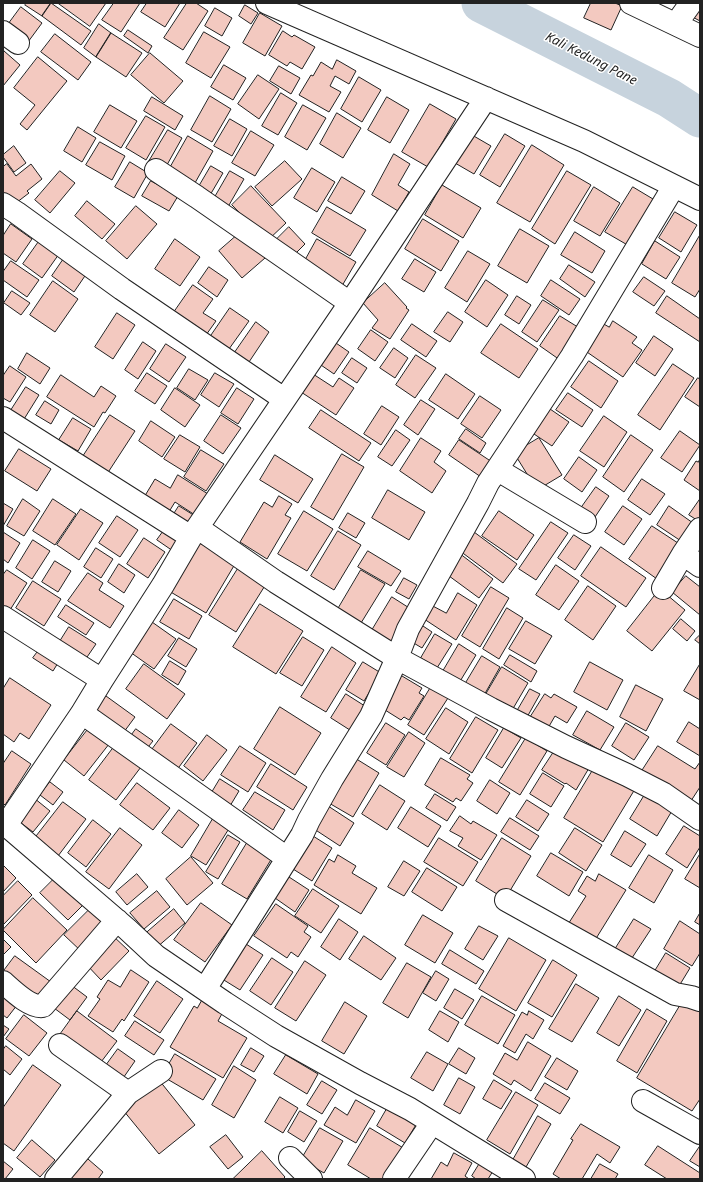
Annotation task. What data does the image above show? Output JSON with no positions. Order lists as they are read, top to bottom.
{
  "water": ["Kali Kedung Pane"]
}
